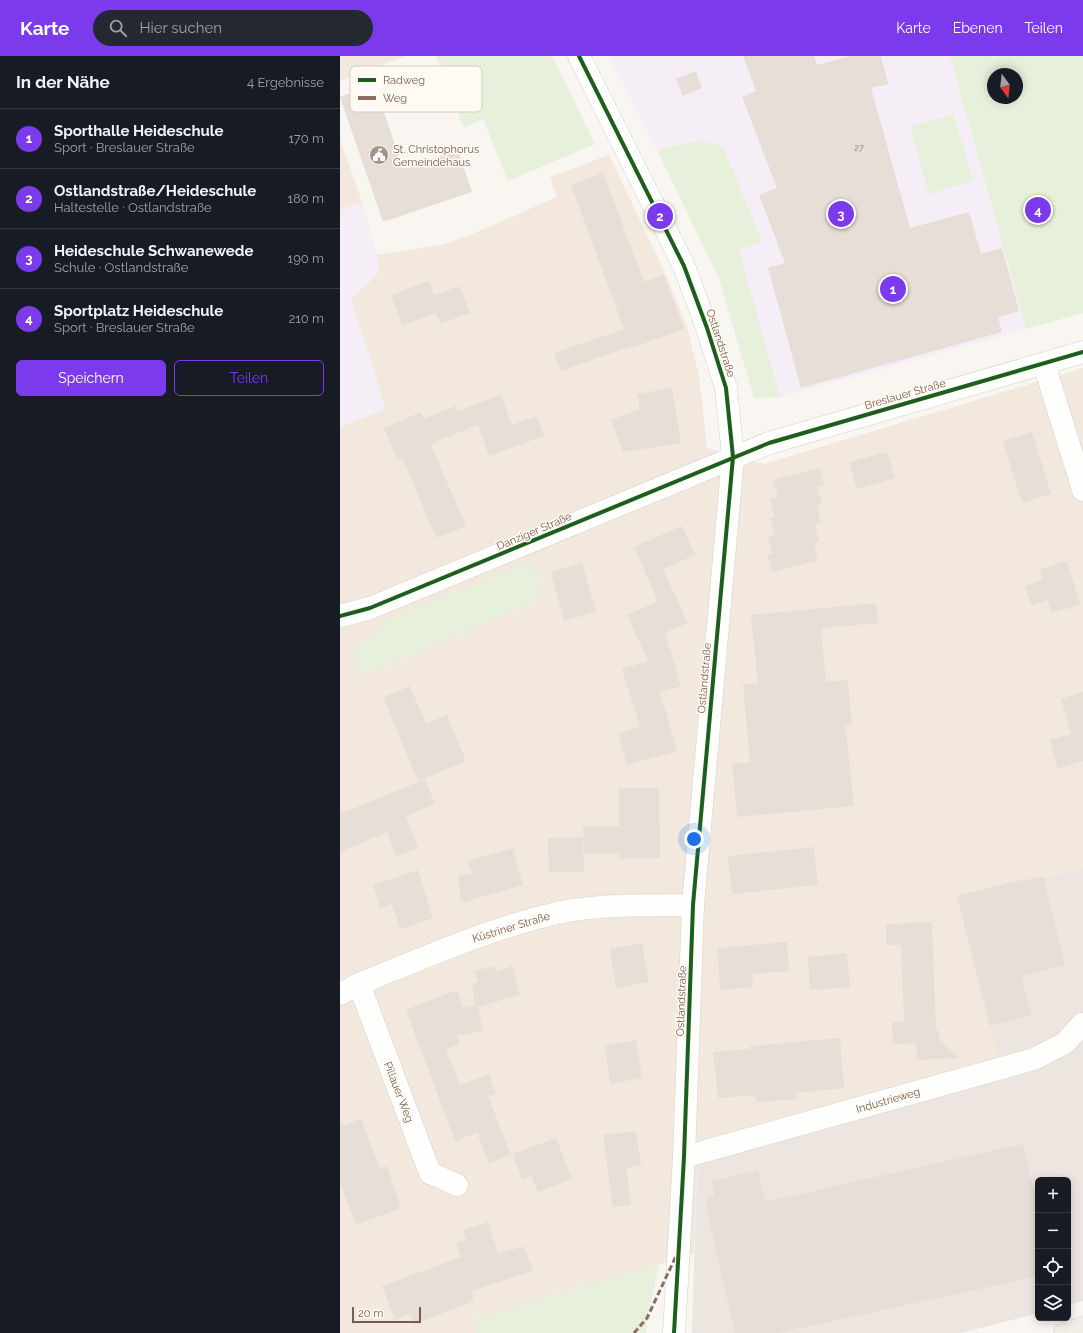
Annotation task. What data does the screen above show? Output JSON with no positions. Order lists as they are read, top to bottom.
{
  "streets": {
    "street": [
      "Ostlandstraße",
      "Breslauer Straße",
      "Danziger Straße",
      "Küstriner Straße",
      "Pillauer Weg",
      "Industrieweg"
    ]
  },
  "crossings": [
    ["Ostlandstraße", "Breslauer Straße"],
    ["Ostlandstraße", "Danziger Straße"],
    ["Ostlandstraße", "Küstriner Straße"],
    ["Ostlandstraße", "Industrieweg"],
    ["Breslauer Straße", "Danziger Straße"],
    ["Küstriner Straße", "Pillauer Weg"]
  ],
  "places": {
    "public building": ["St. Christophorus Gemeindehaus"]
  },
  "house_numbers": ["27"],
  "legend": ["Radweg", "Weg"],
  "scale_bar": "20 m",
  "north": "bottom",
  "page": {
    "header": "Karte",
    "search": "Hier suchen",
    "nav": ["Karte", "Ebenen", "Teilen"],
    "heading": ["In der Nähe", "4 Ergebnisse"],
    "list": [
      {
        "mark": "1",
        "name": "Sporthalle Heideschule",
        "note": "Sport · Breslauer Straße",
        "value": "170 m"
      },
      {
        "mark": "2",
        "name": "Ostlandstraße/Heideschule",
        "note": "Haltestelle · Ostlandstraße",
        "value": "180 m"
      },
      {
        "mark": "3",
        "name": "Heideschule Schwanewede",
        "note": "Schule · Ostlandstraße",
        "value": "190 m"
      },
      {
        "mark": "4",
        "name": "Sportplatz Heideschule",
        "note": "Sport · Breslauer Straße",
        "value": "210 m"
      }
    ],
    "pins": [
      "4",
      "3",
      "2",
      "1"
    ],
    "buttons": ["Speichern", "Teilen"],
    "map_buttons": ["+", "−"],
    "scale": "20 m"
  }
}
